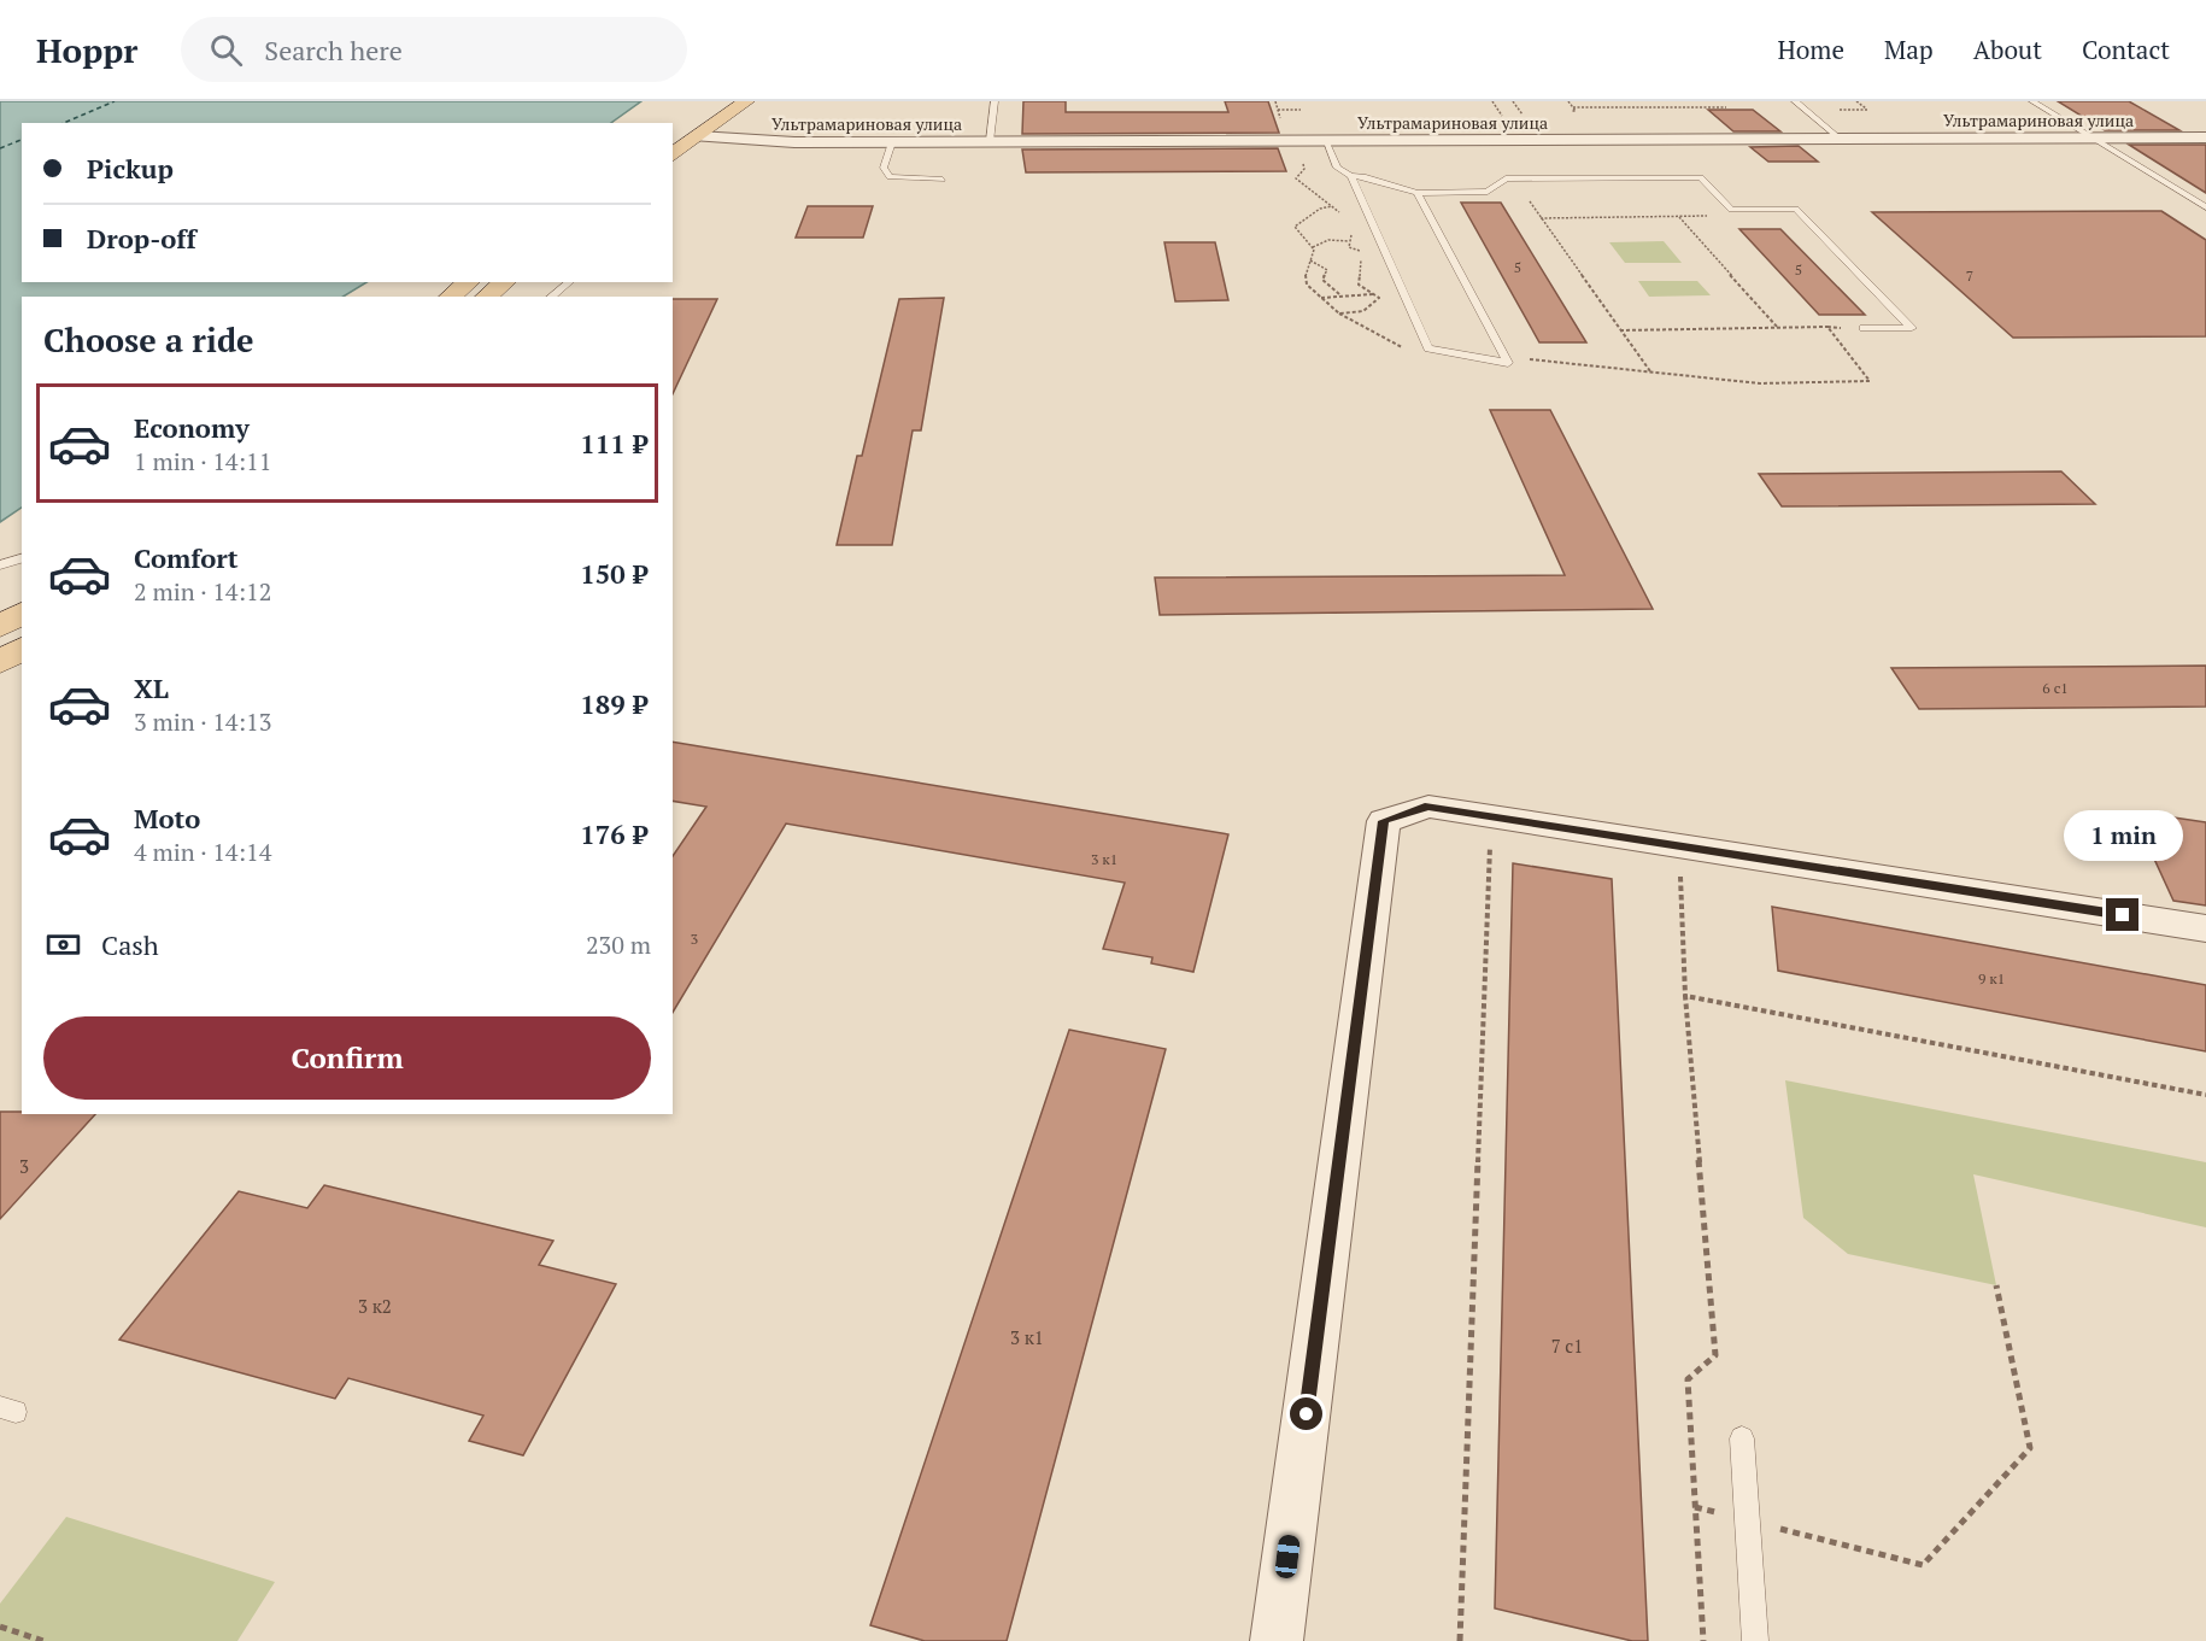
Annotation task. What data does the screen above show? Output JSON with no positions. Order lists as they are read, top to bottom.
{
  "streets": {
    "street": ["Ультрамариновая улица"]
  },
  "house_numbers": [
    "5",
    "5",
    "7",
    "6 с1",
    "3 к1",
    "3",
    "9 к1",
    "3",
    "3 к2",
    "3 к1",
    "7 с1"
  ],
  "page": {
    "header": "Hoppr",
    "search": "Search here",
    "nav": [
      "Home",
      "Map",
      "About",
      "Contact"
    ],
    "banner": ["Pickup", "Drop-off"],
    "heading": "Choose a ride",
    "list": [
      {
        "name": "Economy",
        "note": "1 min · 14:11",
        "value": "111 ₽"
      },
      {
        "name": "Comfort",
        "note": "2 min · 14:12",
        "value": "150 ₽"
      },
      {
        "name": "XL",
        "note": "3 min · 14:13",
        "value": "189 ₽"
      },
      {
        "name": "Moto",
        "note": "4 min · 14:14",
        "value": "176 ₽"
      }
    ],
    "bubble": "1 min",
    "pay": ["Cash", "230 m"],
    "buttons": "Confirm"
  }
}
